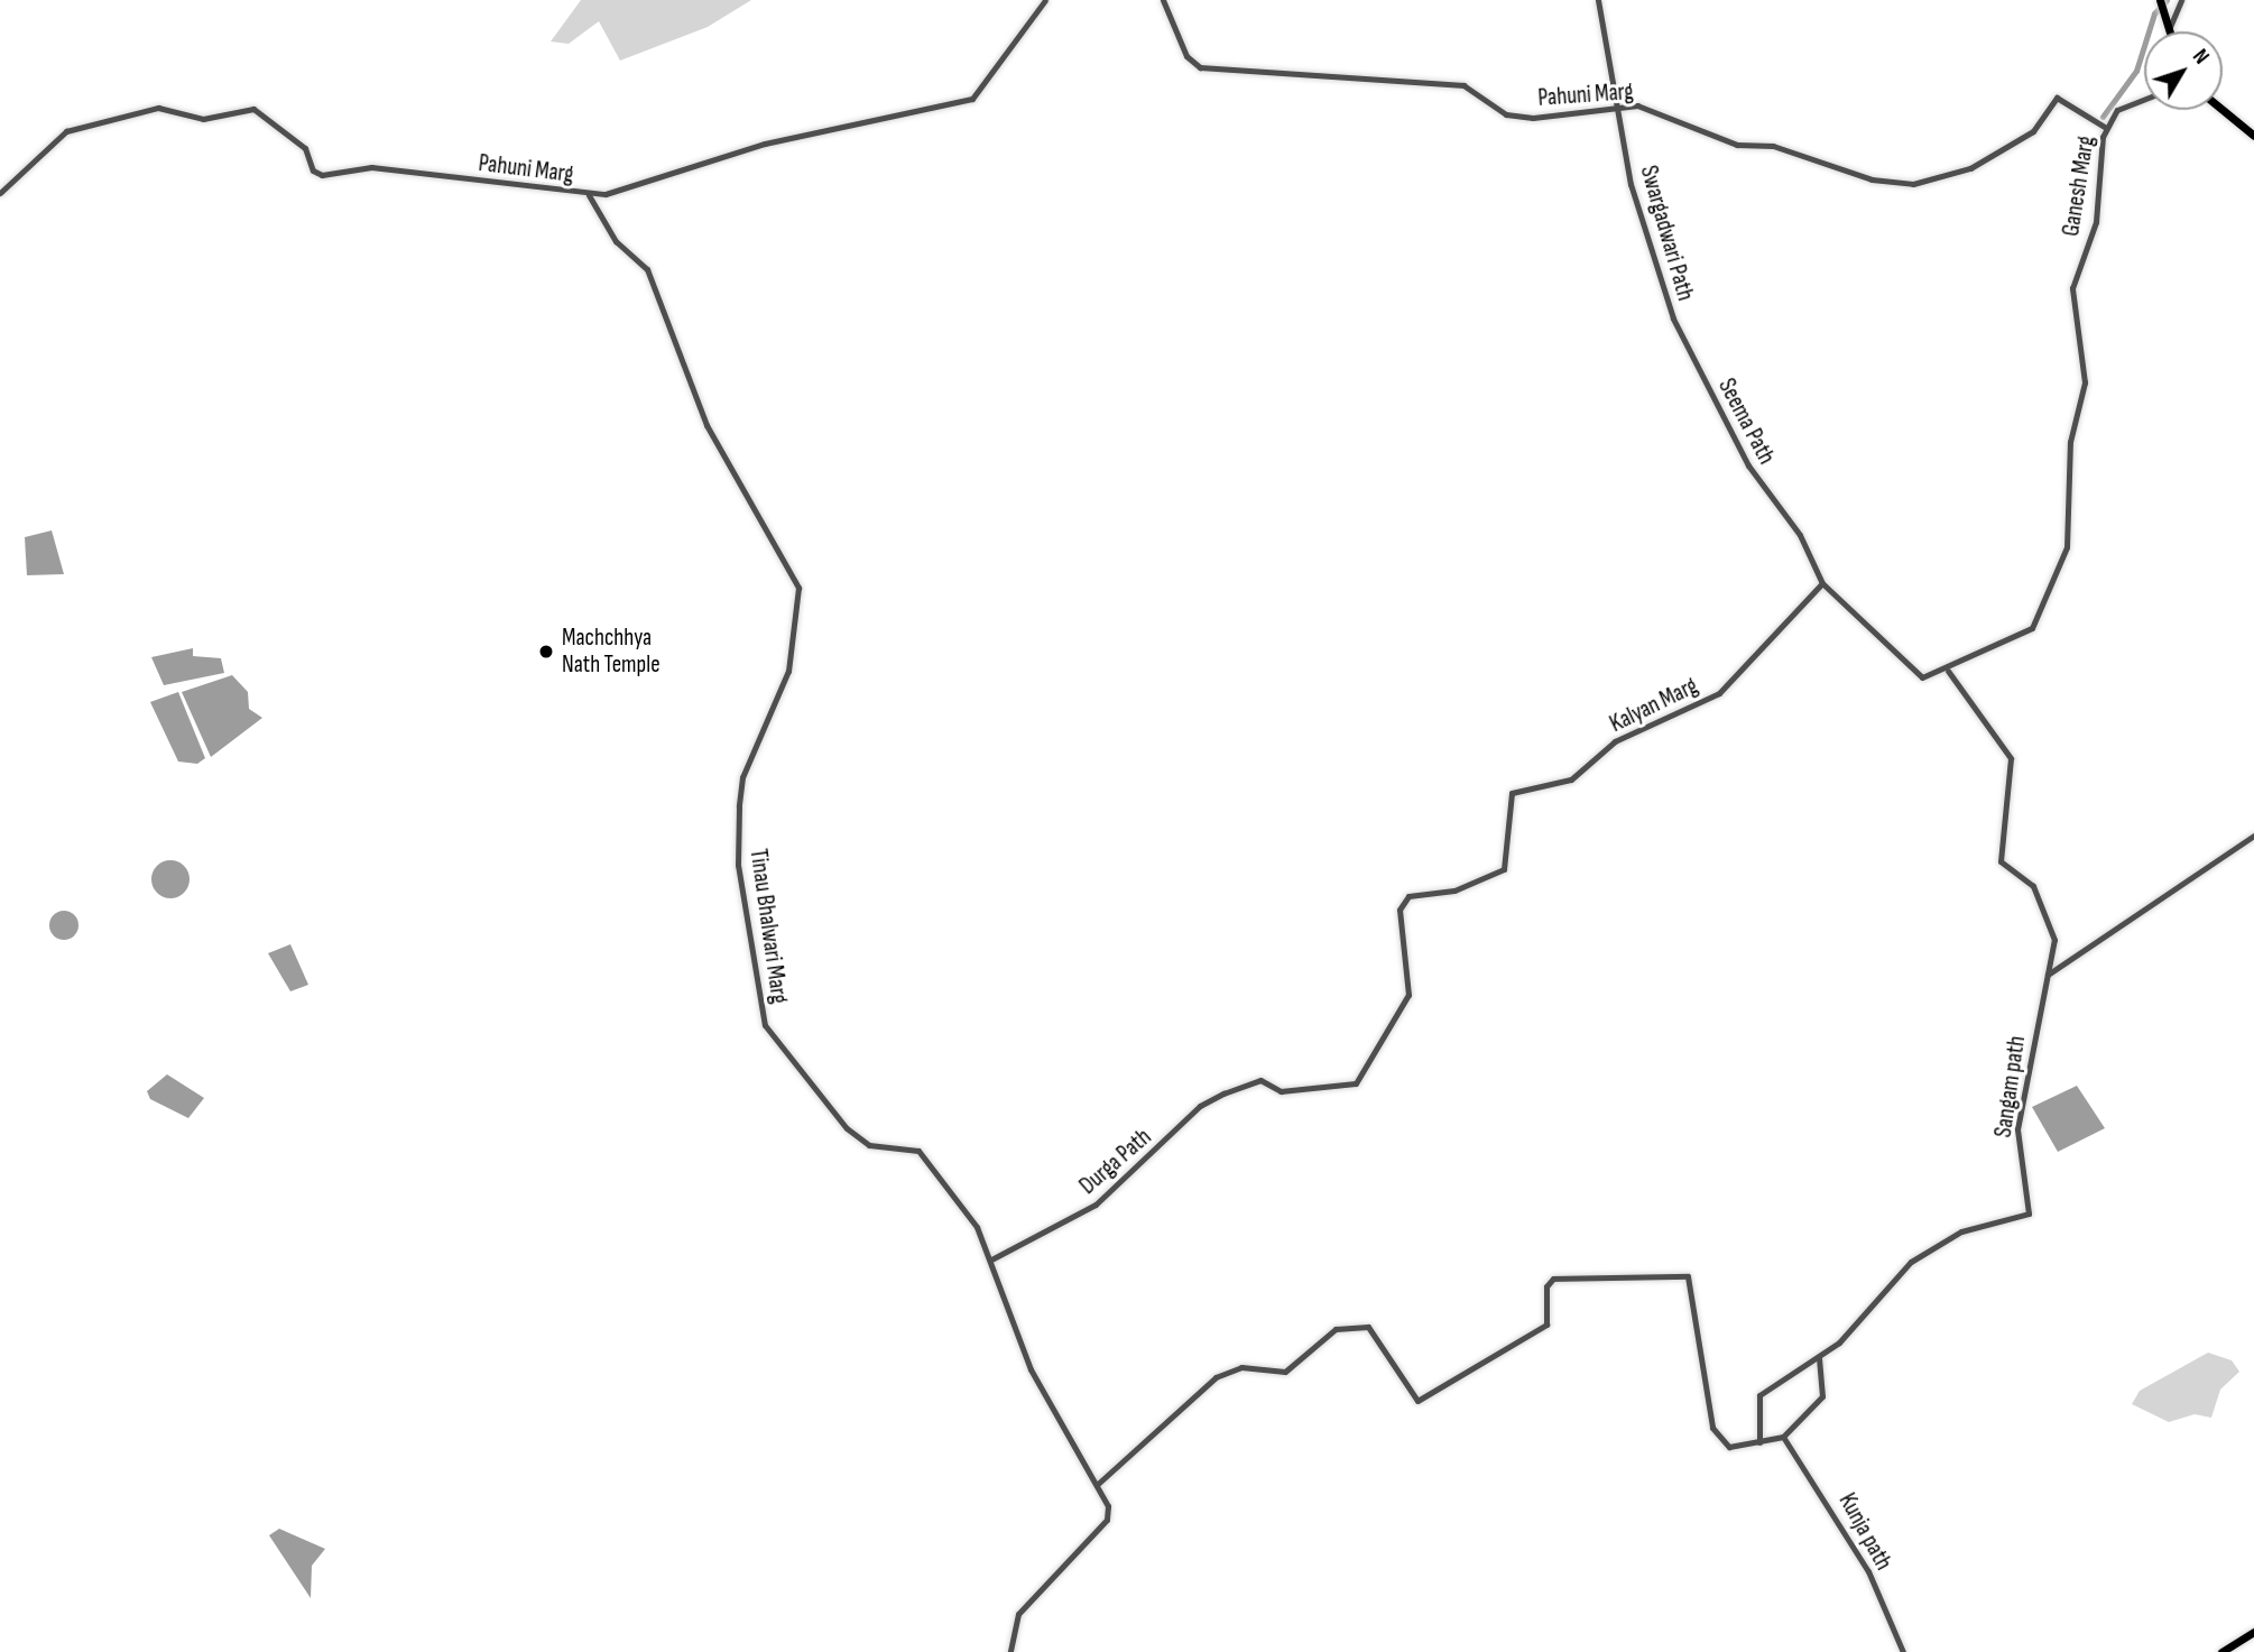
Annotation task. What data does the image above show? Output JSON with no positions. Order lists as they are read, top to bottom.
{
  "streets": {
    "street": [
      "Pahuni Marg",
      "Ganesh Marg",
      "Swargadwari Path",
      "Seema Path",
      "Kalyan Marg",
      "Tinau Bhalwari Marg",
      "Sangam path",
      "Durga Path",
      "Kunja path"
    ]
  },
  "crossings": [
    ["Pahuni Marg", "Ganesh Marg"],
    ["Pahuni Marg", "Swargadwari Path"],
    ["Pahuni Marg", "Tinau Bhalwari Marg"],
    ["Ganesh Marg", "Sangam path"],
    ["Swargadwari Path", "Seema Path"],
    ["Seema Path", "Kalyan Marg"],
    ["Kalyan Marg", "Durga Path"],
    ["Tinau Bhalwari Marg", "Durga Path"]
  ],
  "places": ["Machchhya Nath Temple"],
  "north": "top right"
}
